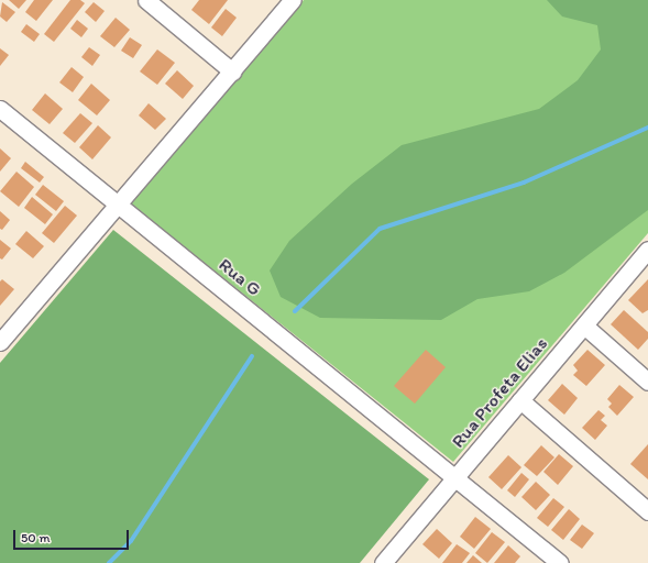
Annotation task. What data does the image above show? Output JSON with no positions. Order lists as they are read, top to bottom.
{
  "streets": {
    "street": ["Rua G", "Rua Profeta Elias"]
  },
  "crossings": [
    ["Rua G", "Rua Profeta Elias"]
  ],
  "scale_bar": "50 m"
}
